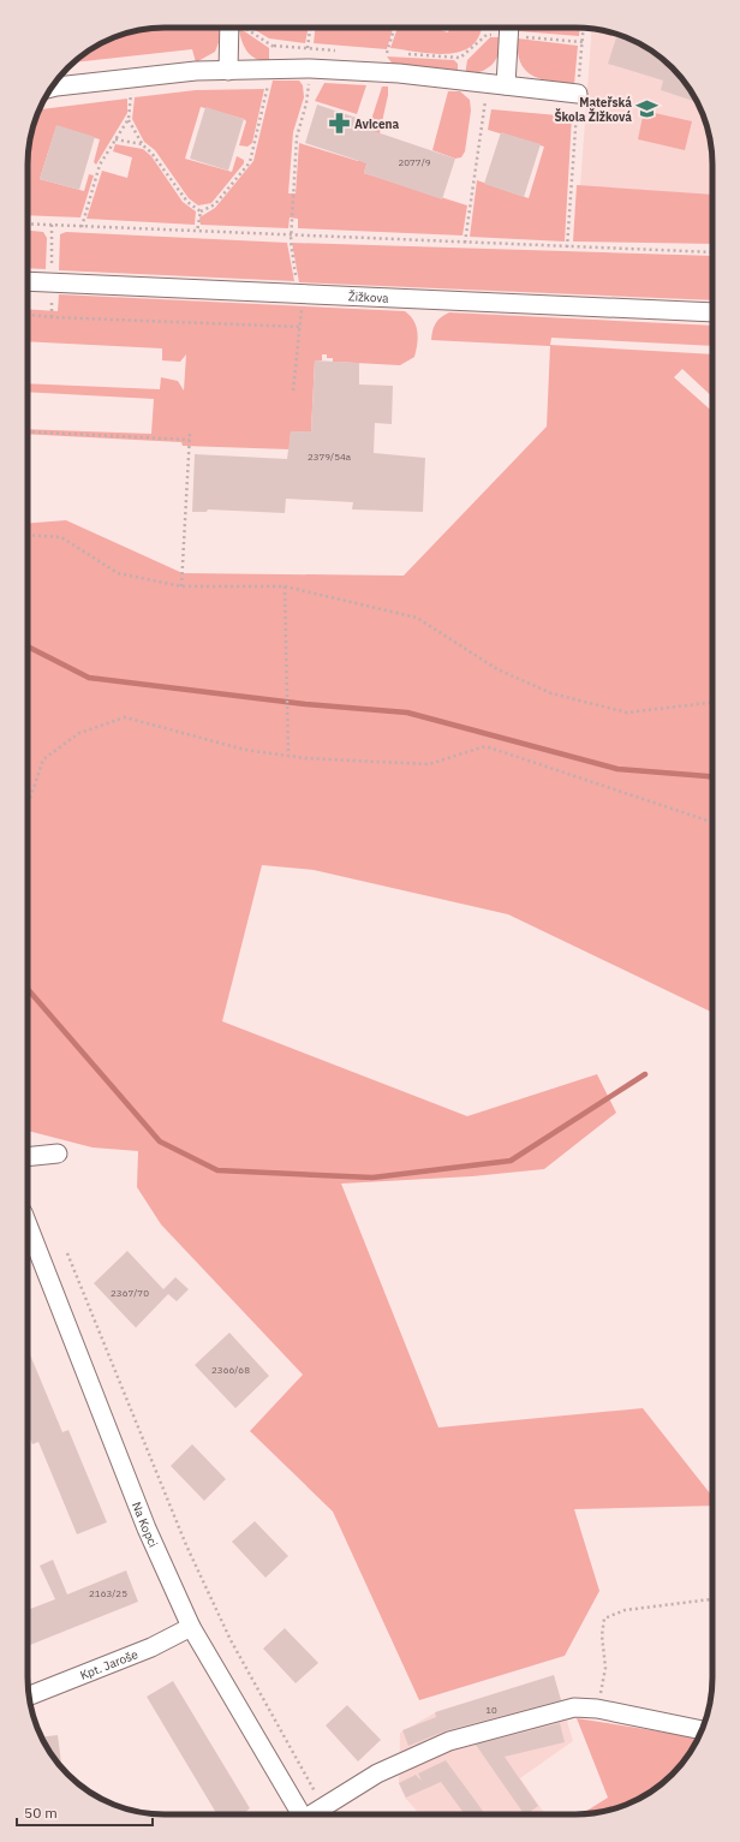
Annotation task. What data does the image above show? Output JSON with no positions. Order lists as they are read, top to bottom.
{
  "streets": {
    "street": ["Žižkova", "Na Kopci", "Kpt. Jaroše"]
  },
  "crossings": [
    ["Na Kopci", "Kpt. Jaroše"]
  ],
  "places": {
    "school or university": ["Mateřská Škola Žižková"],
    "pharmacy": ["Avicena"]
  },
  "house_numbers": [
    "2077/9",
    "2379/54a",
    "2367/70",
    "2366/68",
    "2163/25",
    "10"
  ],
  "scale_bar": "50 m"
}
